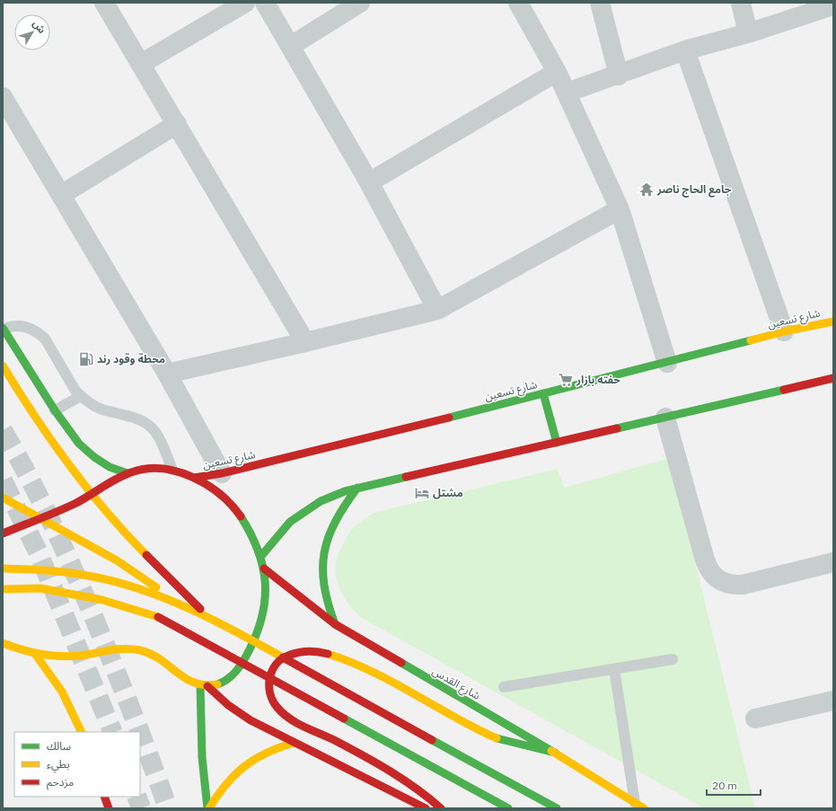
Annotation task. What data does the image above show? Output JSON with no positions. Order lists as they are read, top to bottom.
{
  "streets": {
    "main road": ["شارع تسعين", "شارع القدس"]
  },
  "places": {
    "temple": ["جامع الحاج ناصر"],
    "fuel station": ["محطة وقود رند"],
    "supermarket": ["حفته بازار"],
    "hotel": ["مشتل"]
  },
  "legend": ["سالك", "بطيء", "مزدحم"],
  "scale_bar": "20 m",
  "north": "top right"
}
